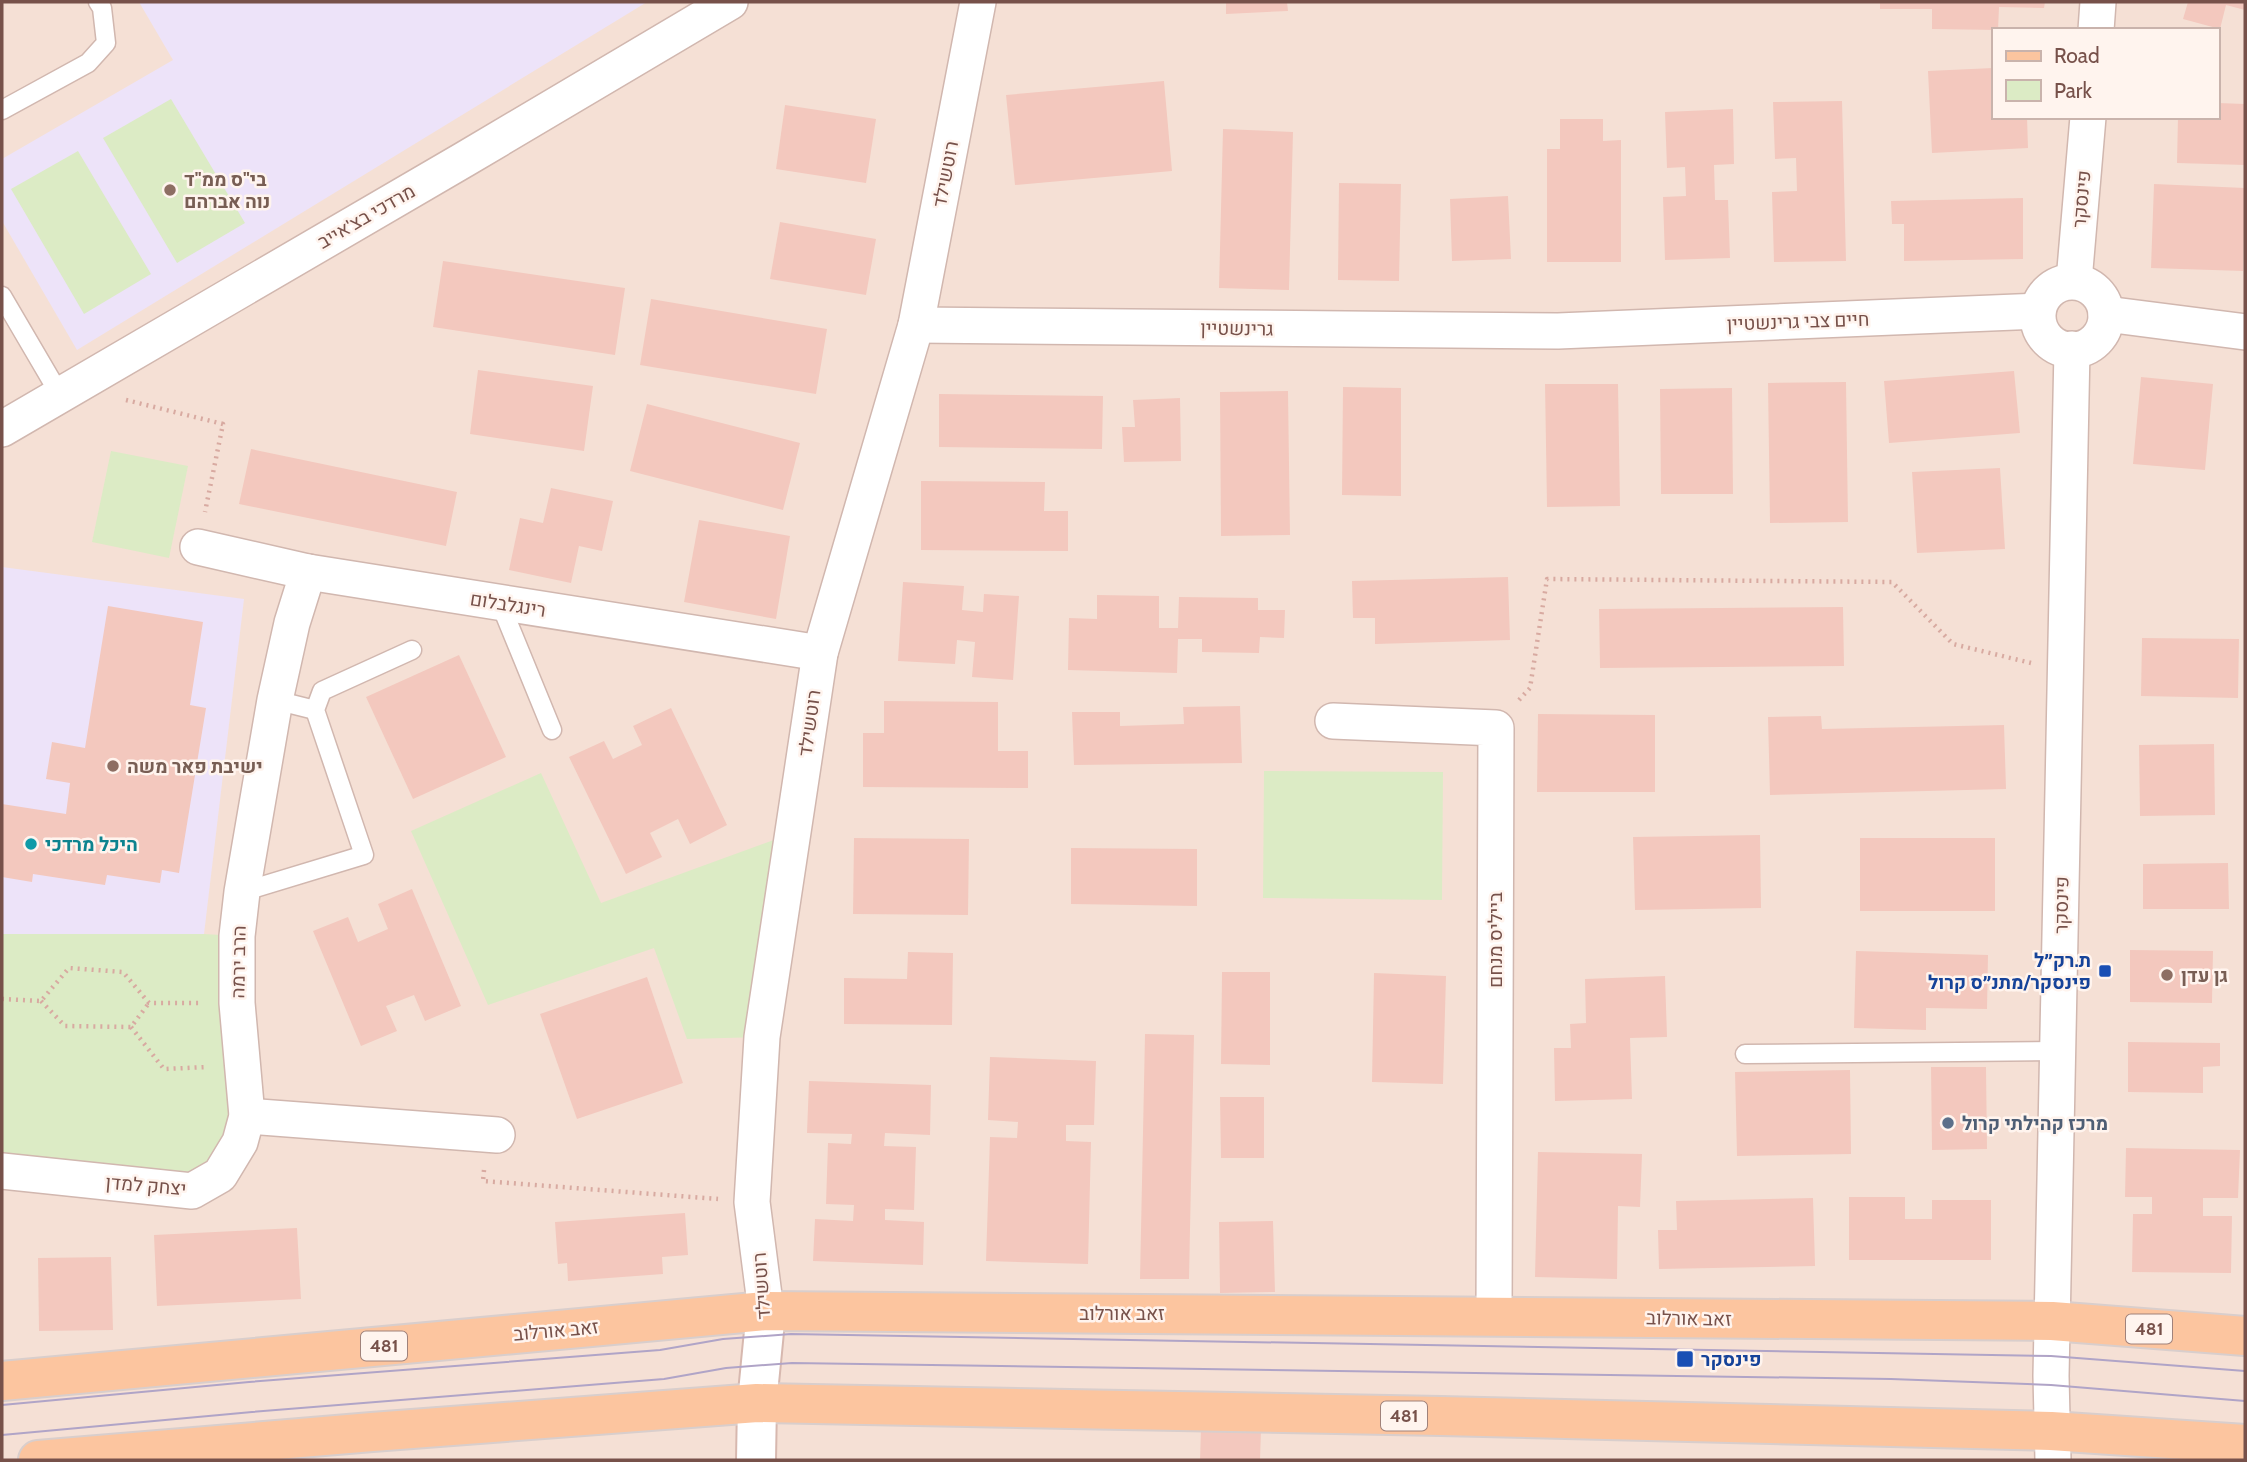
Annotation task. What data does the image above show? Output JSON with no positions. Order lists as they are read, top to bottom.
{
  "streets": {
    "main road": ["זאב אורלוב", "481"],
    "street": [
      "רוטשילד",
      "פינסקר",
      "מרדכי בצ'אייב",
      "חיים צבי גרינשטיין",
      "גרינשטיין",
      "רינגלבלום",
      "בייליס מנחם",
      "הרב ירמה",
      "יצחק למדן"
    ]
  },
  "crossings": [
    ["רוטשילד", "גרינשטיין"],
    ["רוטשילד", "רינגלבלום"],
    ["רוטשילד", "זאב אורלוב"],
    ["רוטשילד", "481"],
    ["פינסקר", "חיים צבי גרינשטיין"],
    ["פינסקר", "זאב אורלוב"],
    ["פינסקר", "481"],
    ["חיים צבי גרינשטיין", "גרינשטיין"],
    ["רינגלבלום", "הרב ירמה"],
    ["בייליס מנחם", "זאב אורלוב"],
    ["הרב ירמה", "יצחק למדן"]
  ],
  "places": {
    "other": [
      "בי\"ס ממ\"ד נוה אברהם",
      "ישיבת פאר משה",
      "היכל מרדכי",
      "גן עדן",
      "מרכז קהילתי קרול"
    ],
    "transit": ["ת.רק״ל פינסקר/מתנ״ס קרול", "פינסקר"]
  },
  "legend": ["Road", "Park"]
}
